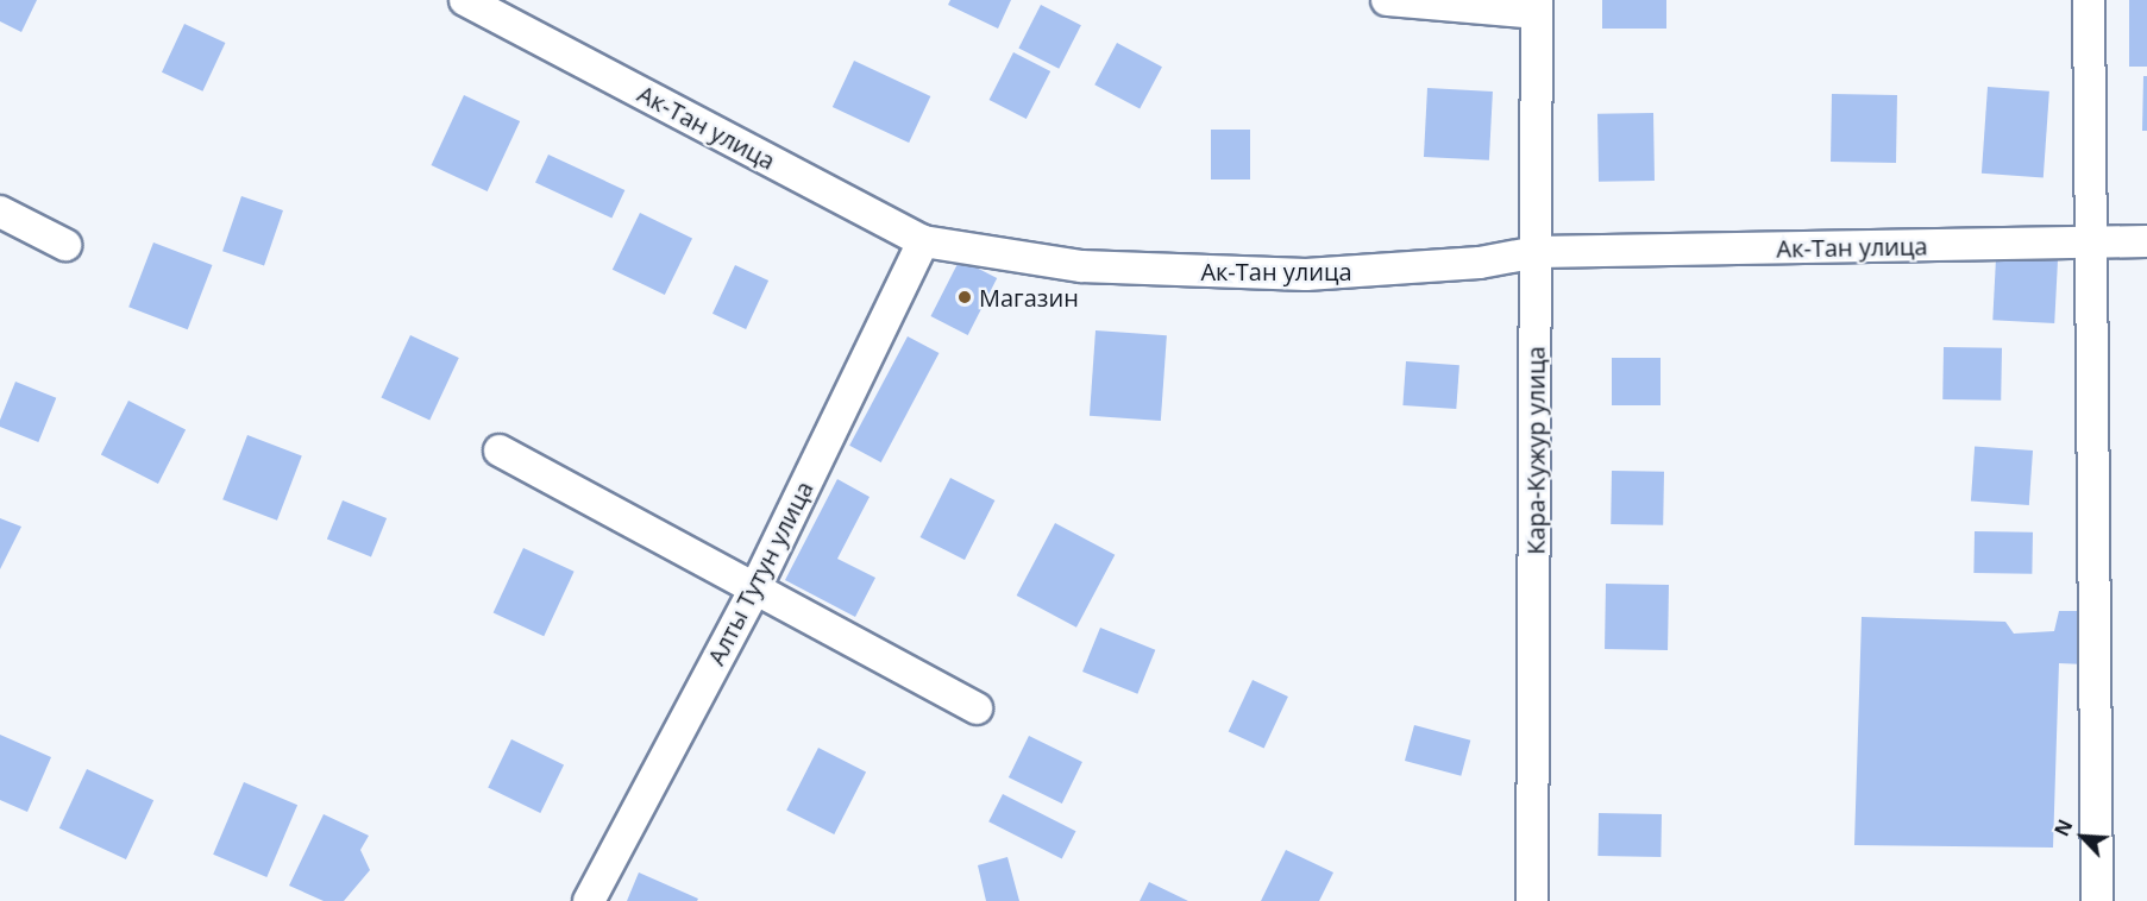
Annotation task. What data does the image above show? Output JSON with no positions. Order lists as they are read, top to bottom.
{
  "streets": {
    "street": ["Ак-Тан улица", "Кара-Кужур улица", "Алты Тутун улица"]
  },
  "crossings": [
    ["Ак-Тан улица", "Кара-Кужур улица"],
    ["Ак-Тан улица", "Алты Тутун улица"]
  ],
  "places": ["Магазин"],
  "north": "top left"
}
